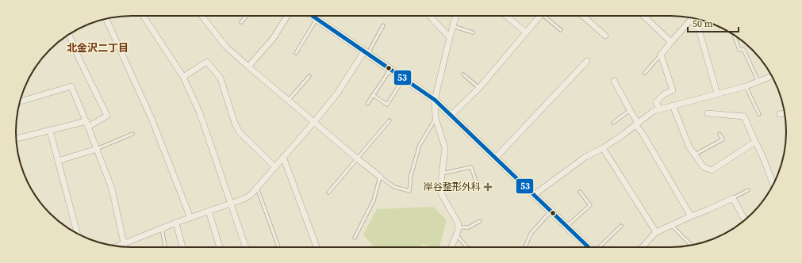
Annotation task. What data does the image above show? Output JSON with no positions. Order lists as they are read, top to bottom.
{
  "districts": ["北金沢二丁目"],
  "places": {
    "health": ["岸谷整形外科"]
  },
  "lines": ["transit line 53"],
  "scale_bar": "50 m"
}
